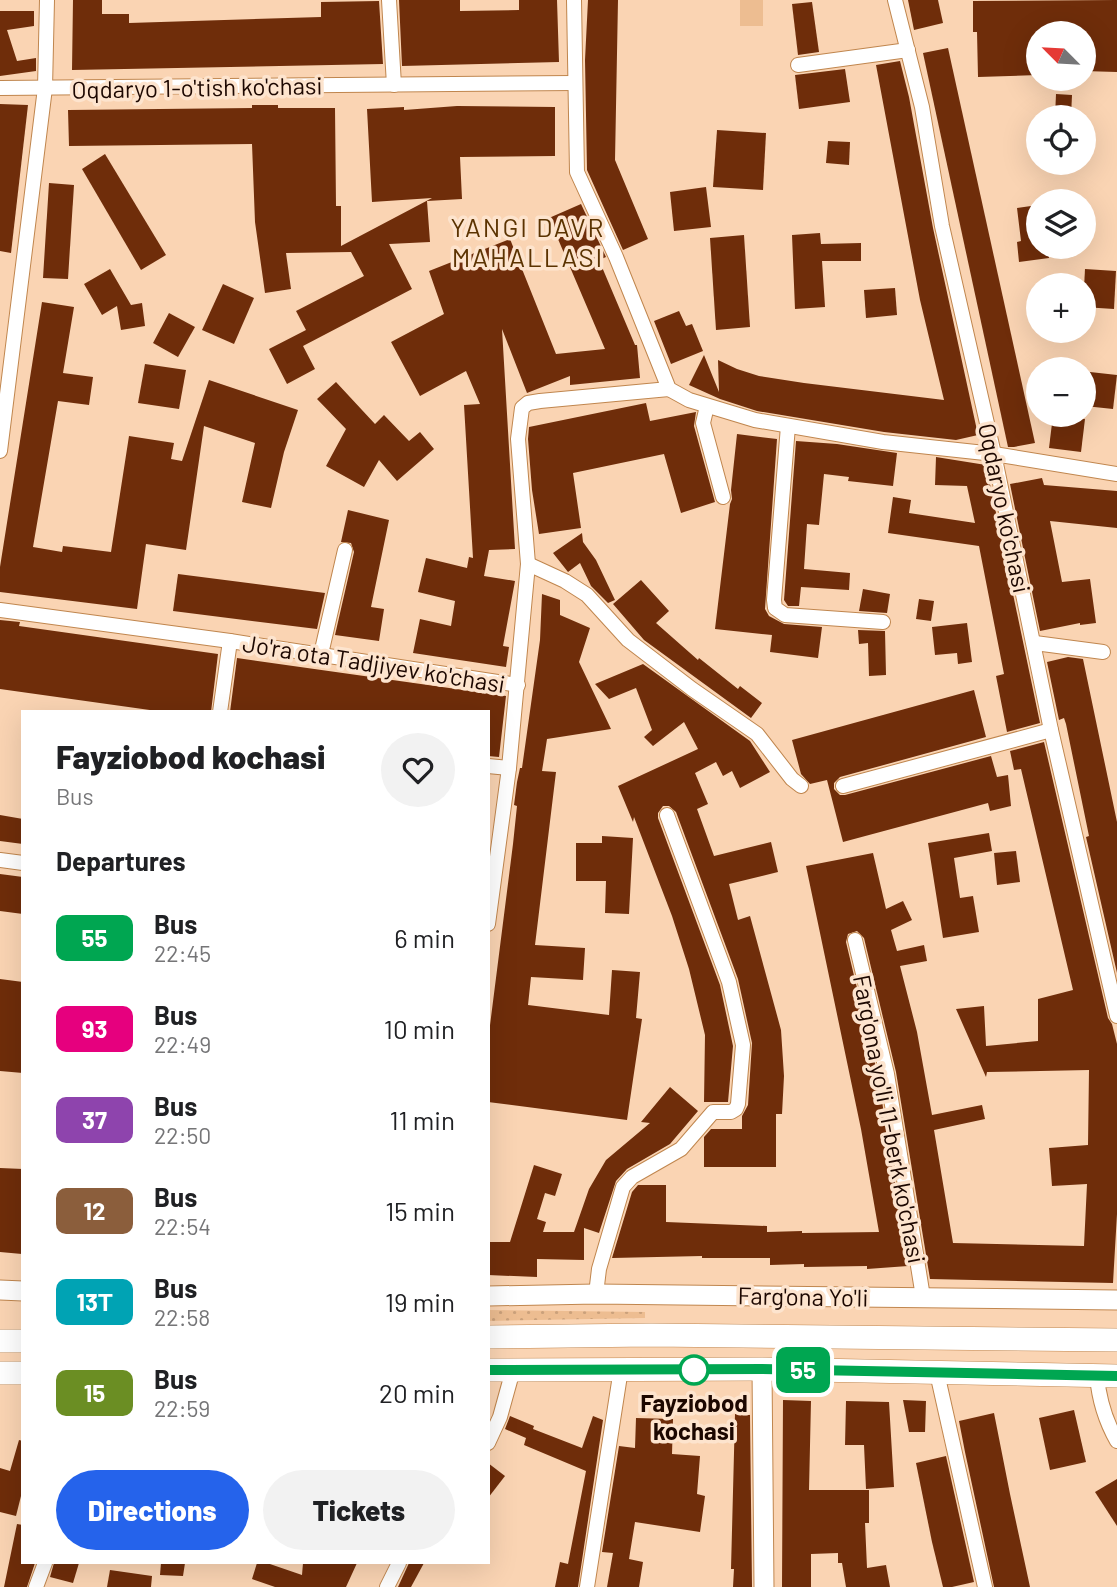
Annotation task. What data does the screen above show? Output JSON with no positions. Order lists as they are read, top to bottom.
{
  "streets": {
    "main road": ["Farg'ona Yo'li"],
    "street": [
      "Oqdaryo 1-o'tish ko'chasi",
      "Oqdaryo ko'chasi",
      "Jo'ra ota Tadjiyev ko'chasi",
      "Farg'ona yo'li 11-berk ko'chasi"
    ]
  },
  "crossings": [
    ["Farg'ona yo'li 11-berk ko'chasi", "Farg'ona Yo'li"]
  ],
  "districts": ["YANGI DAVR MAHALLASI"],
  "places": ["Fayziobod kochasi"],
  "lines": ["bus line 55"],
  "north": "top left",
  "page": {
    "on_map": "55",
    "map_buttons": ["+", "−"],
    "heading": [
      ["Fayziobod kochasi", "Bus"],
      "Departures"
    ],
    "list": [
      {
        "mark": "55",
        "name": "Bus",
        "note": "22:45",
        "value": "6 min"
      },
      {
        "mark": "93",
        "name": "Bus",
        "note": "22:49",
        "value": "10 min"
      },
      {
        "mark": "37",
        "name": "Bus",
        "note": "22:50",
        "value": "11 min"
      },
      {
        "mark": "12",
        "name": "Bus",
        "note": "22:54",
        "value": "15 min"
      },
      {
        "mark": "13Т",
        "name": "Bus",
        "note": "22:58",
        "value": "19 min"
      },
      {
        "mark": "15",
        "name": "Bus",
        "note": "22:59",
        "value": "20 min"
      }
    ],
    "buttons": ["Directions", "Tickets"]
  }
}
